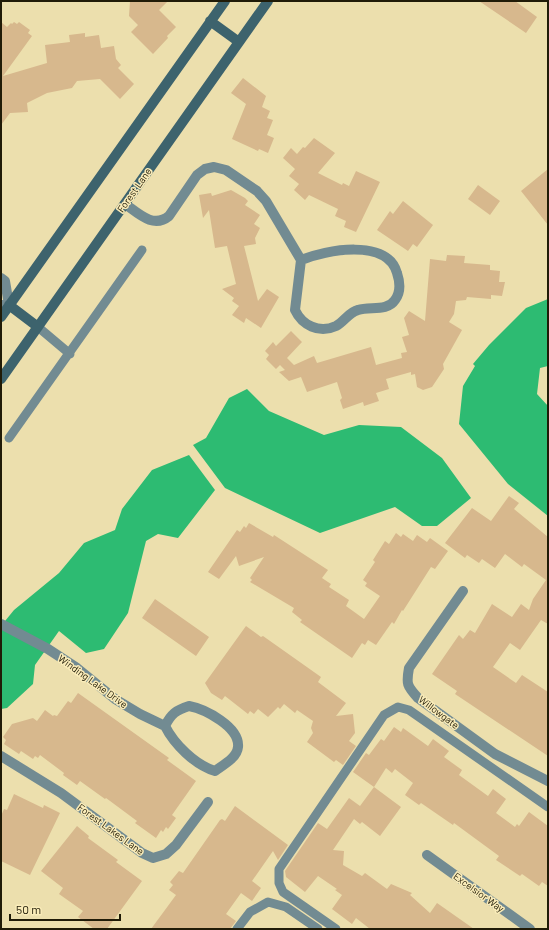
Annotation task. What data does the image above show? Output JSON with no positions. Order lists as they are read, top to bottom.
{
  "streets": {
    "main road": ["Forest Lane"],
    "street": [
      "Winding Lake Drive",
      "Willowgate",
      "Forest Lakes Lane",
      "Excelsior Way"
    ]
  },
  "scale_bar": "50 m"
}
